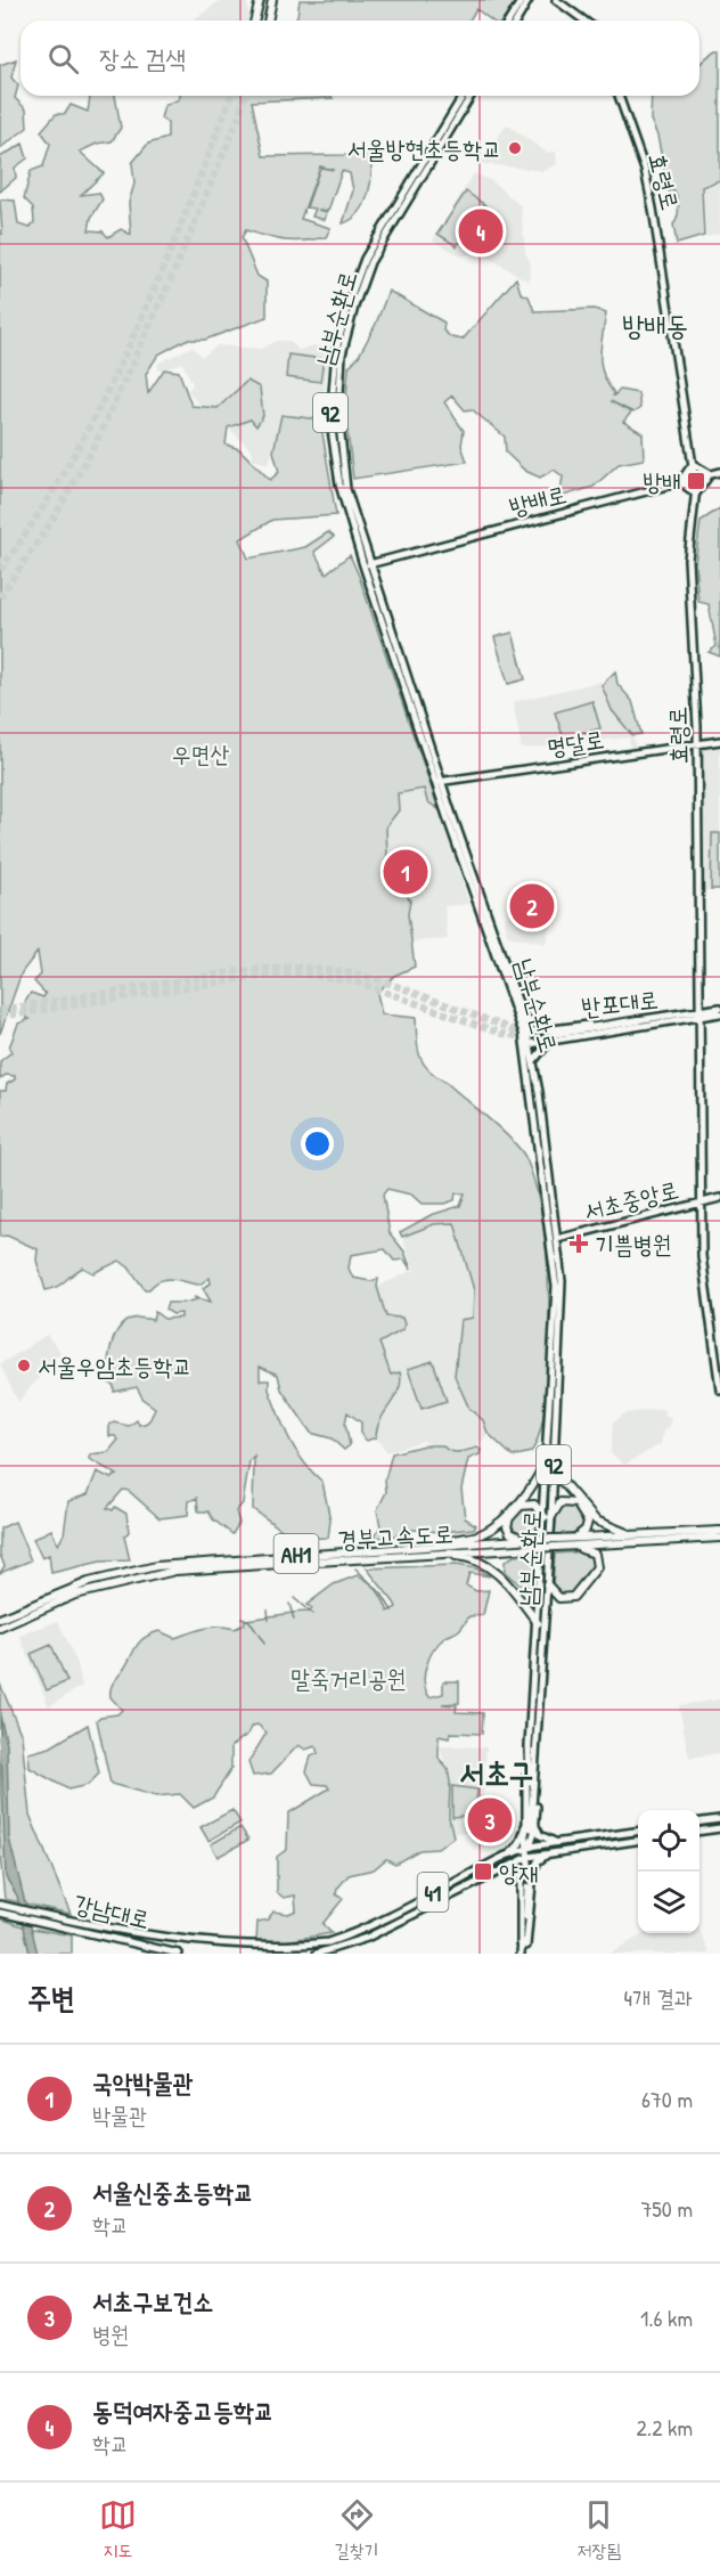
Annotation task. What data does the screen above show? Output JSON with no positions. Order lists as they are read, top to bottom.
{
  "streets": {
    "highway": ["경부고속도로", "AH1"],
    "main road": [
      "효령로",
      "남부순환로",
      "92",
      "방배로",
      "명달로",
      "반포대로",
      "서초중앙로",
      "41",
      "강남대로"
    ]
  },
  "crossings": [
    ["효령로", "방배로"],
    ["효령로", "명달로"],
    ["효령로", "반포대로"],
    ["효령로", "서초중앙로"],
    ["남부순환로", "방배로"],
    ["남부순환로", "명달로"],
    ["남부순환로", "반포대로"],
    ["남부순환로", "서초중앙로"]
  ],
  "districts": ["방배동", "서초구"],
  "parks": ["우면산", "말죽거리공원"],
  "places": {
    "other": ["서울방현초등학교", "서울우암초등학교"],
    "transit": ["방배", "양재"],
    "health": ["기쁨병원"]
  },
  "page": {
    "search": "장소 검색",
    "pins": [
      "4",
      "1",
      "2",
      "3"
    ],
    "heading": ["주변", "4개 결과"],
    "list": [
      {
        "mark": "1",
        "name": "국악박물관",
        "note": "박물관",
        "value": "670 m"
      },
      {
        "mark": "2",
        "name": "서울신중초등학교",
        "note": "학교",
        "value": "750 m"
      },
      {
        "mark": "3",
        "name": "서초구보건소",
        "note": "병원",
        "value": "1.6 km"
      },
      {
        "mark": "4",
        "name": "동덕여자중고등학교",
        "note": "학교",
        "value": "2.2 km"
      }
    ],
    "nav": ["지도", "길찾기", "저장됨"]
  }
}
